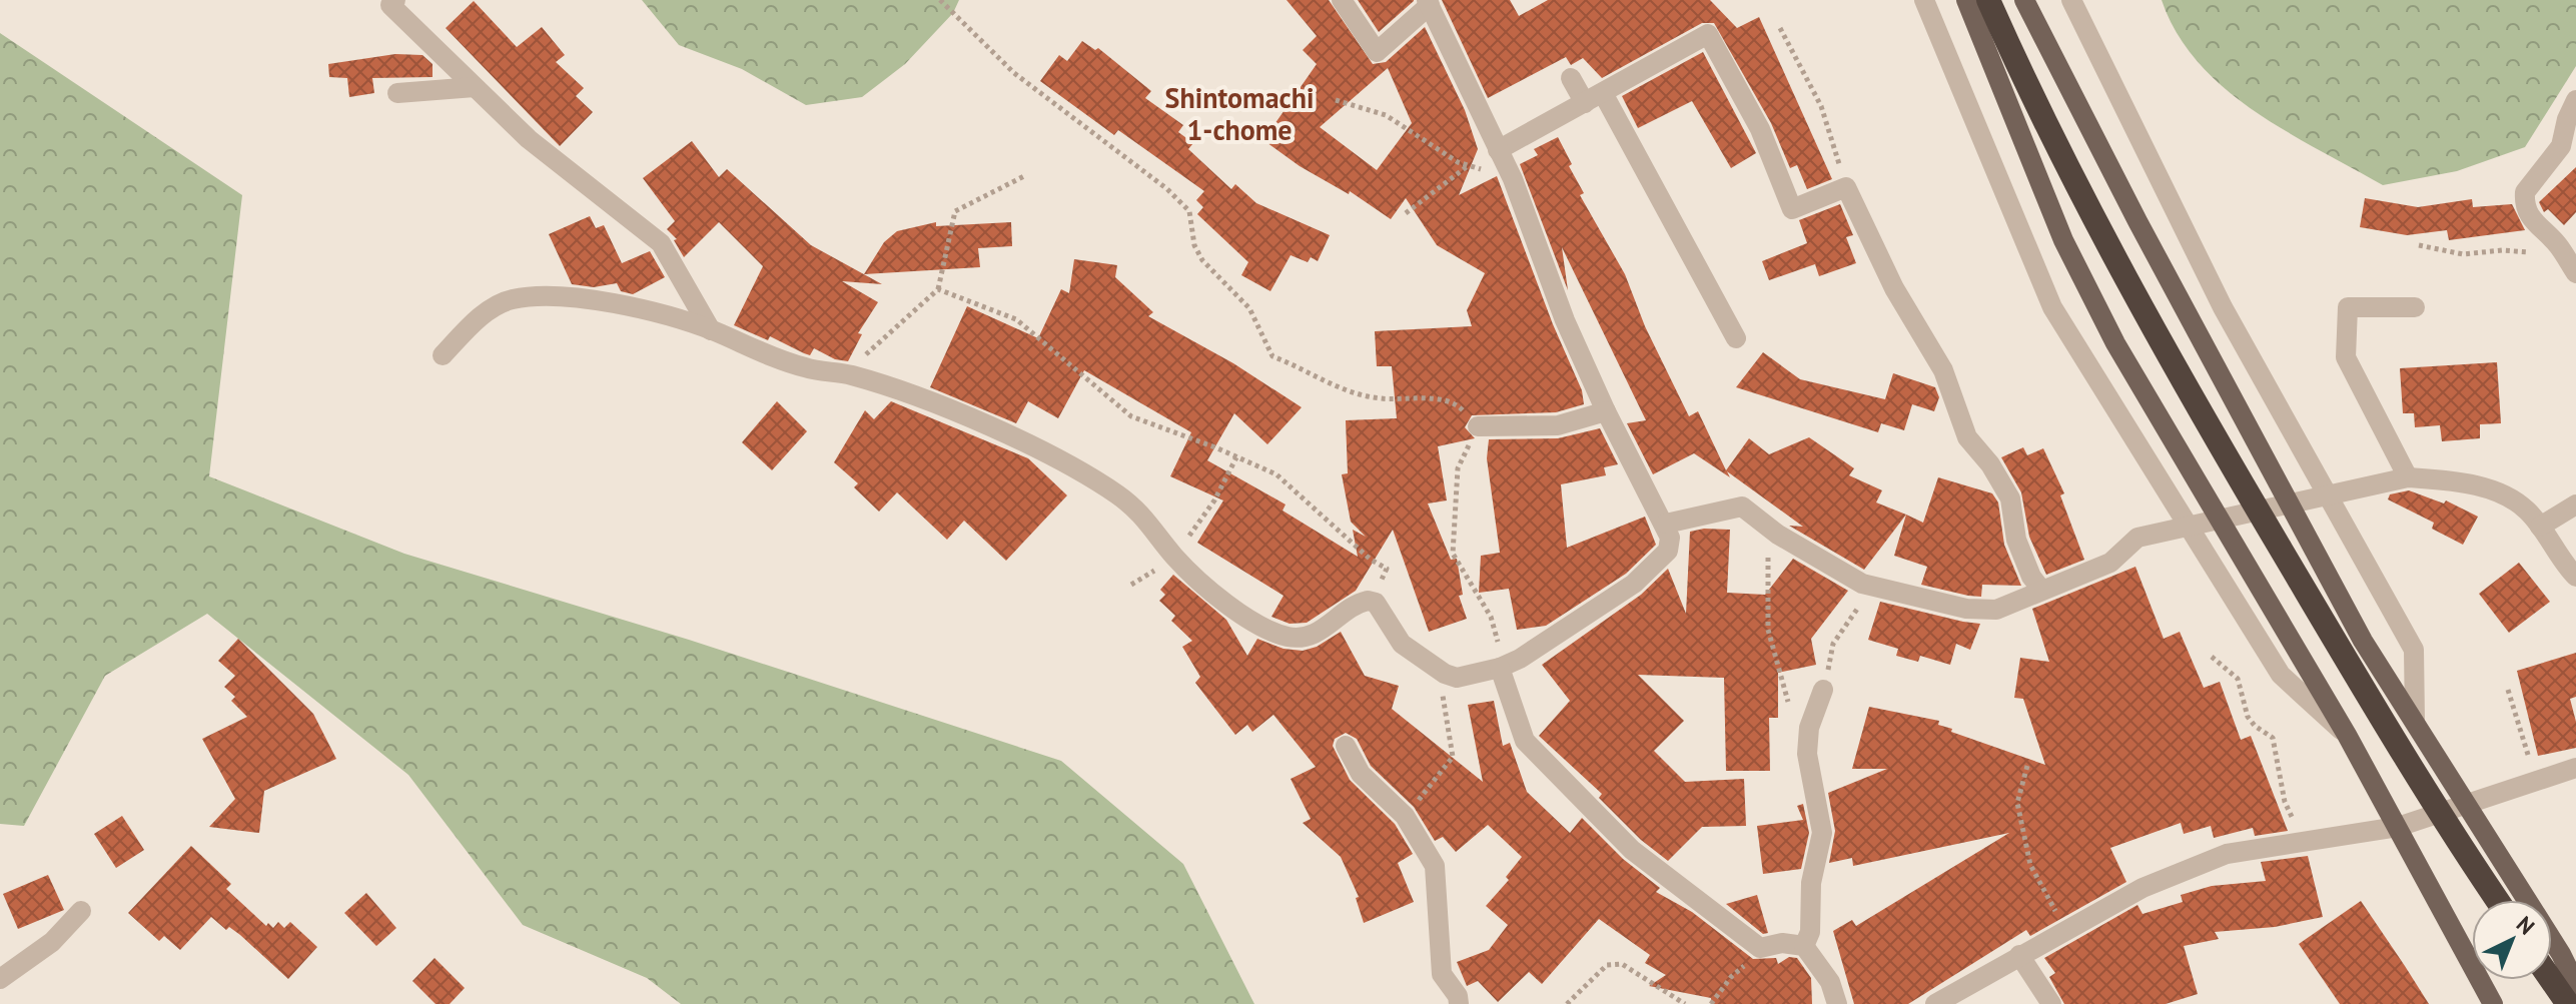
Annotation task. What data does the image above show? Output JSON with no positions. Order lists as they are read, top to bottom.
{
  "districts": ["Shintomachi 1-chome"],
  "north": "top right"
}
